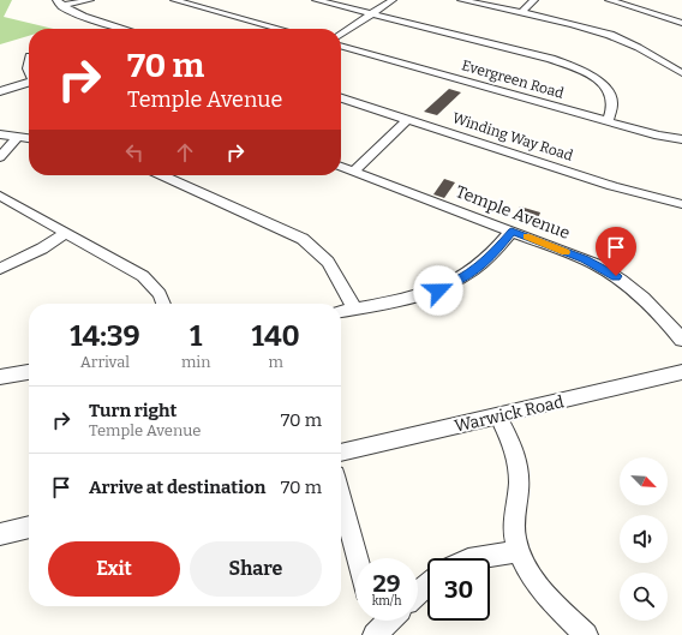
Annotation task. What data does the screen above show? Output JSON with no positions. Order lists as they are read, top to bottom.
{
  "streets": {
    "street": [
      "Evergreen Road",
      "Winding Way Road",
      "Temple Avenue",
      "Warwick Road"
    ]
  },
  "north": "bottom right",
  "page": {
    "turn": ["70 m", "Temple Avenue"],
    "eta": [
      "14:39",
      "Arrival",
      "1",
      "min",
      "140",
      "m"
    ],
    "list": [
      {
        "name": "Turn right",
        "note": "Temple Avenue",
        "value": "70 m"
      },
      {
        "name": "Arrive at destination",
        "value": "70 m"
      }
    ],
    "buttons": ["Exit", "Share"],
    "speed": "29 km/h",
    "limit": "30"
  }
}
